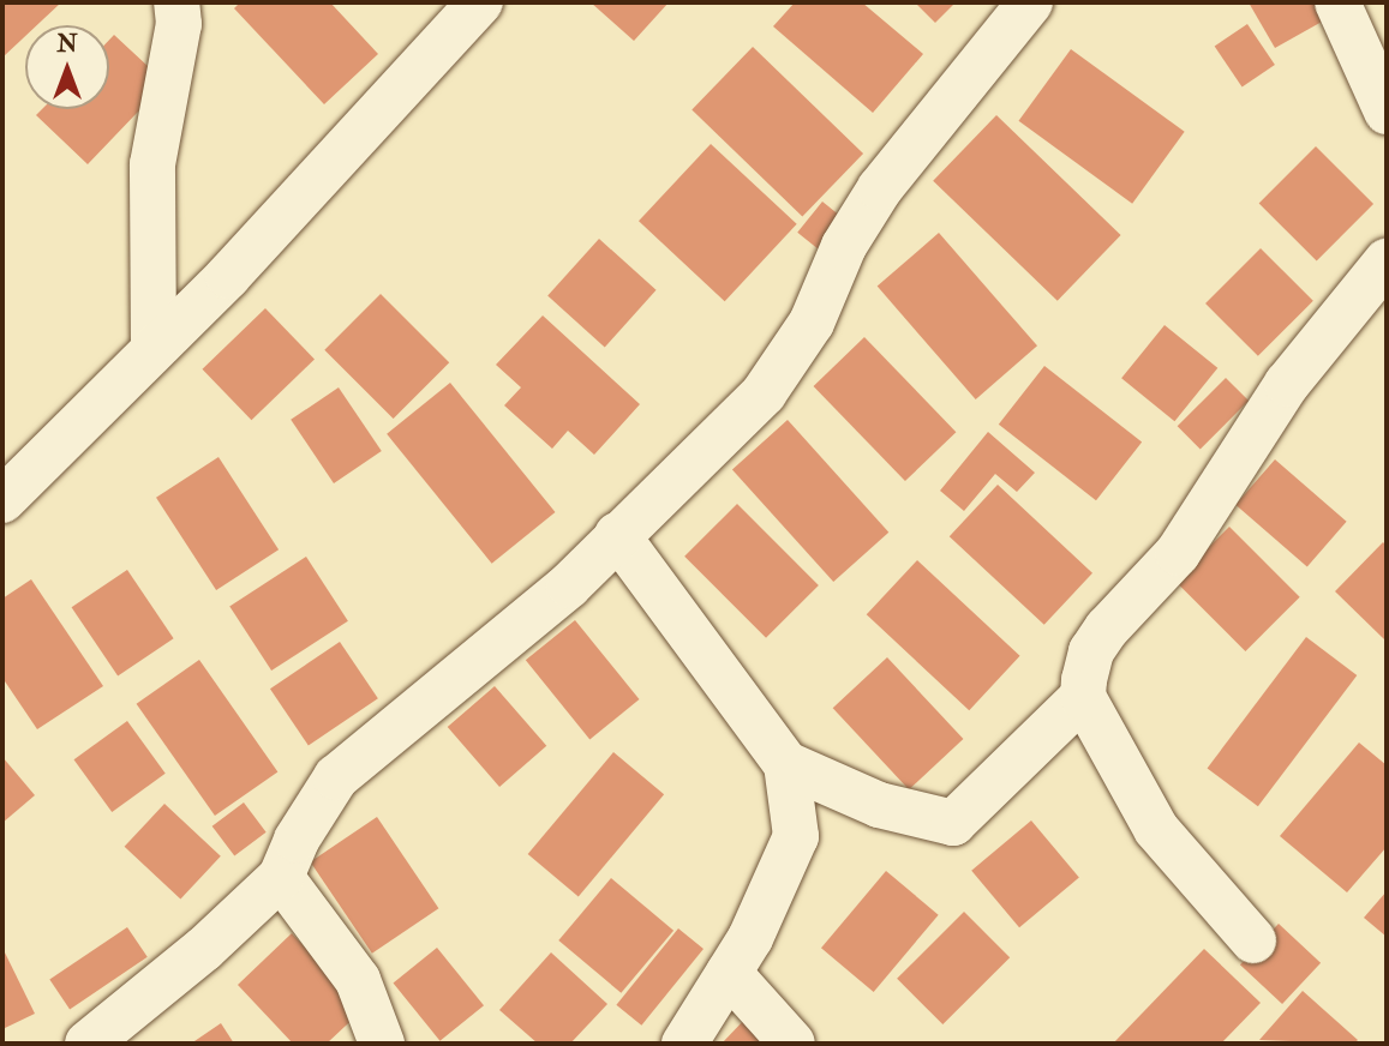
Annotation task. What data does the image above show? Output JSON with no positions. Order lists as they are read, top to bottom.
{
  "north": "top"
}
